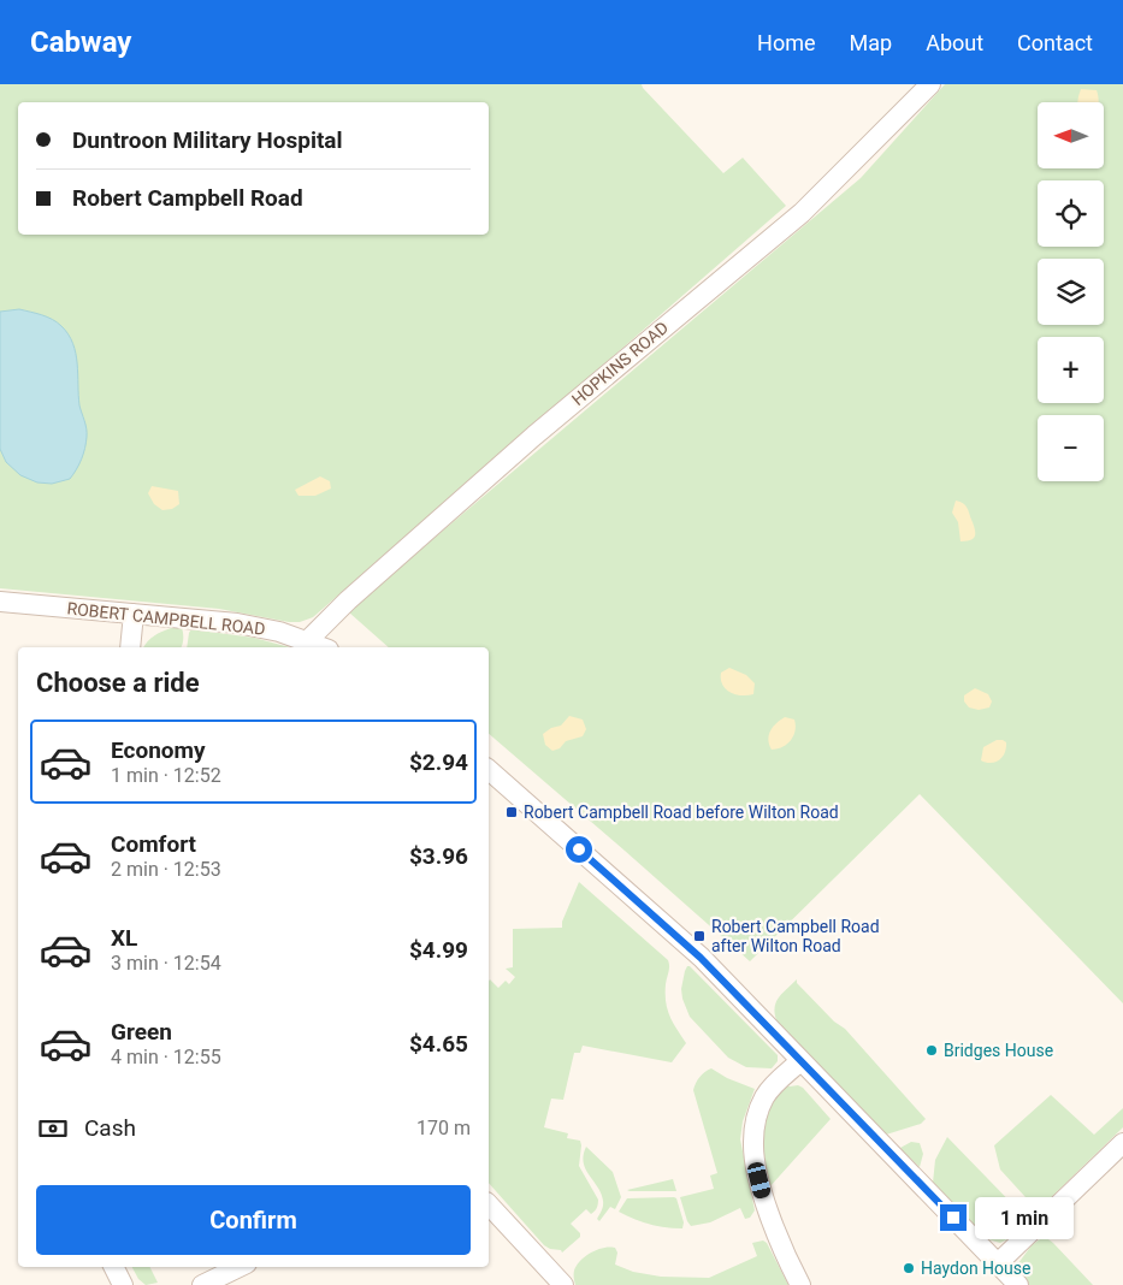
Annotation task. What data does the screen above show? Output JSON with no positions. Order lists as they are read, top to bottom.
{
  "streets": {
    "street": ["HOPKINS ROAD", "ROBERT CAMPBELL ROAD"]
  },
  "crossings": [
    ["HOPKINS ROAD", "ROBERT CAMPBELL ROAD"]
  ],
  "places": {
    "transit": ["Robert Campbell Road before Wilton Road", "Robert Campbell Road after Wilton Road"],
    "other": ["Bridges House", "Haydon House"]
  },
  "north": "left",
  "page": {
    "header": "Cabway",
    "nav": [
      "Home",
      "Map",
      "About",
      "Contact"
    ],
    "map_buttons": ["+", "−"],
    "banner": ["Duntroon Military Hospital", "Robert Campbell Road"],
    "heading": "Choose a ride",
    "list": [
      {
        "name": "Economy",
        "note": "1 min · 12:52",
        "value": "$2.94"
      },
      {
        "name": "Comfort",
        "note": "2 min · 12:53",
        "value": "$3.96"
      },
      {
        "name": "XL",
        "note": "3 min · 12:54",
        "value": "$4.99"
      },
      {
        "name": "Green",
        "note": "4 min · 12:55",
        "value": "$4.65"
      }
    ],
    "pay": ["Cash", "170 m"],
    "buttons": "Confirm",
    "bubble": "1 min"
  }
}
